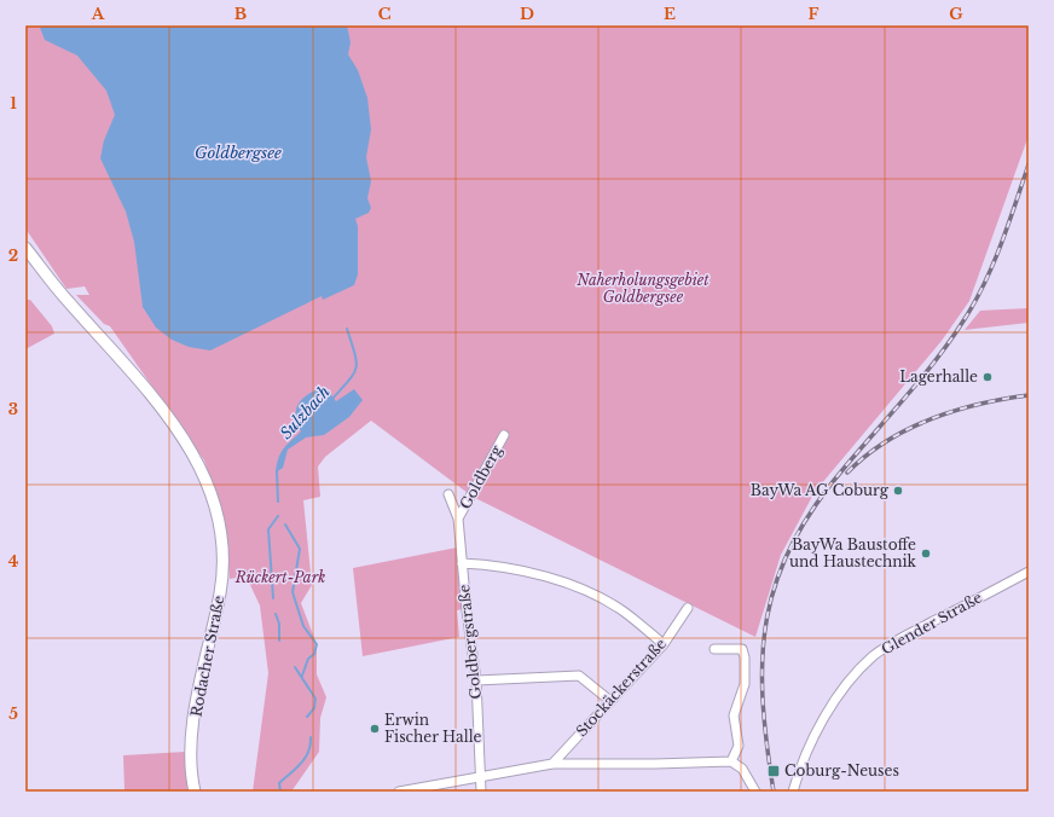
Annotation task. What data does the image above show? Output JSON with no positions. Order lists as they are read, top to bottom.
{
  "streets": {
    "street": [
      "Goldberg",
      "Glender Straße",
      "Goldbergstraße",
      "Rodacher Straße",
      "Stockäckerstraße"
    ]
  },
  "crossings": [
    ["Goldberg", "Goldbergstraße"]
  ],
  "water": ["Goldbergsee", "Sulzbach"],
  "parks": ["Naherholungsgebiet Goldbergsee", "Rückert-Park"],
  "places": {
    "other": [
      "Lagerhalle",
      "BayWa AG Coburg",
      "BayWa Baustoffe und Haustechnik",
      "Erwin Fischer Halle"
    ],
    "transit": ["Coburg-Neuses"]
  },
  "grid": {
    "columns": [
      "A",
      "B",
      "C",
      "D",
      "E",
      "F",
      "G"
    ],
    "rows": [
      "1",
      "2",
      "3",
      "4",
      "5"
    ]
  }
}
